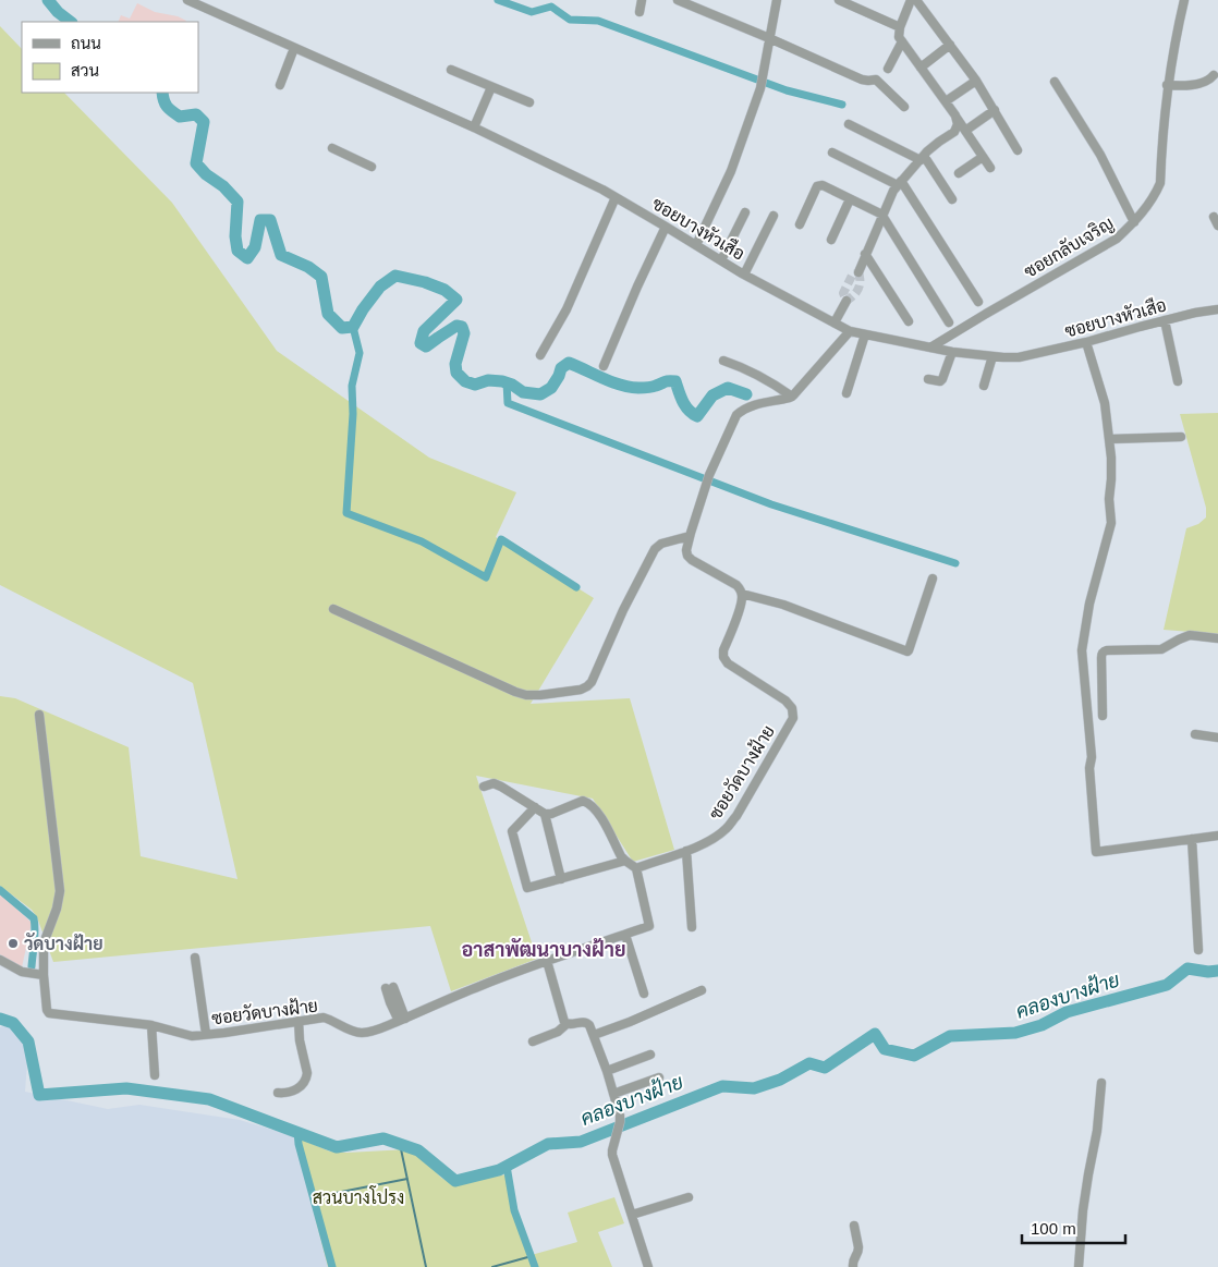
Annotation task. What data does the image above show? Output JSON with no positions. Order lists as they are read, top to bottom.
{
  "streets": {
    "street": ["ซอยบางหัวเสือ", "ซอยกลับเจริญ", "ซอยวัดบางฝ้าย"]
  },
  "crossings": [
    ["ซอยบางหัวเสือ", "ซอยกลับเจริญ"]
  ],
  "districts": ["อาสาพัฒนาบางฝ้าย"],
  "water": ["คลองบางฝ้าย"],
  "parks": ["สวนบางโปรง"],
  "places": ["วัดบางฝ้าย"],
  "legend": ["ถนน", "สวน"],
  "scale_bar": "100 m"
}
